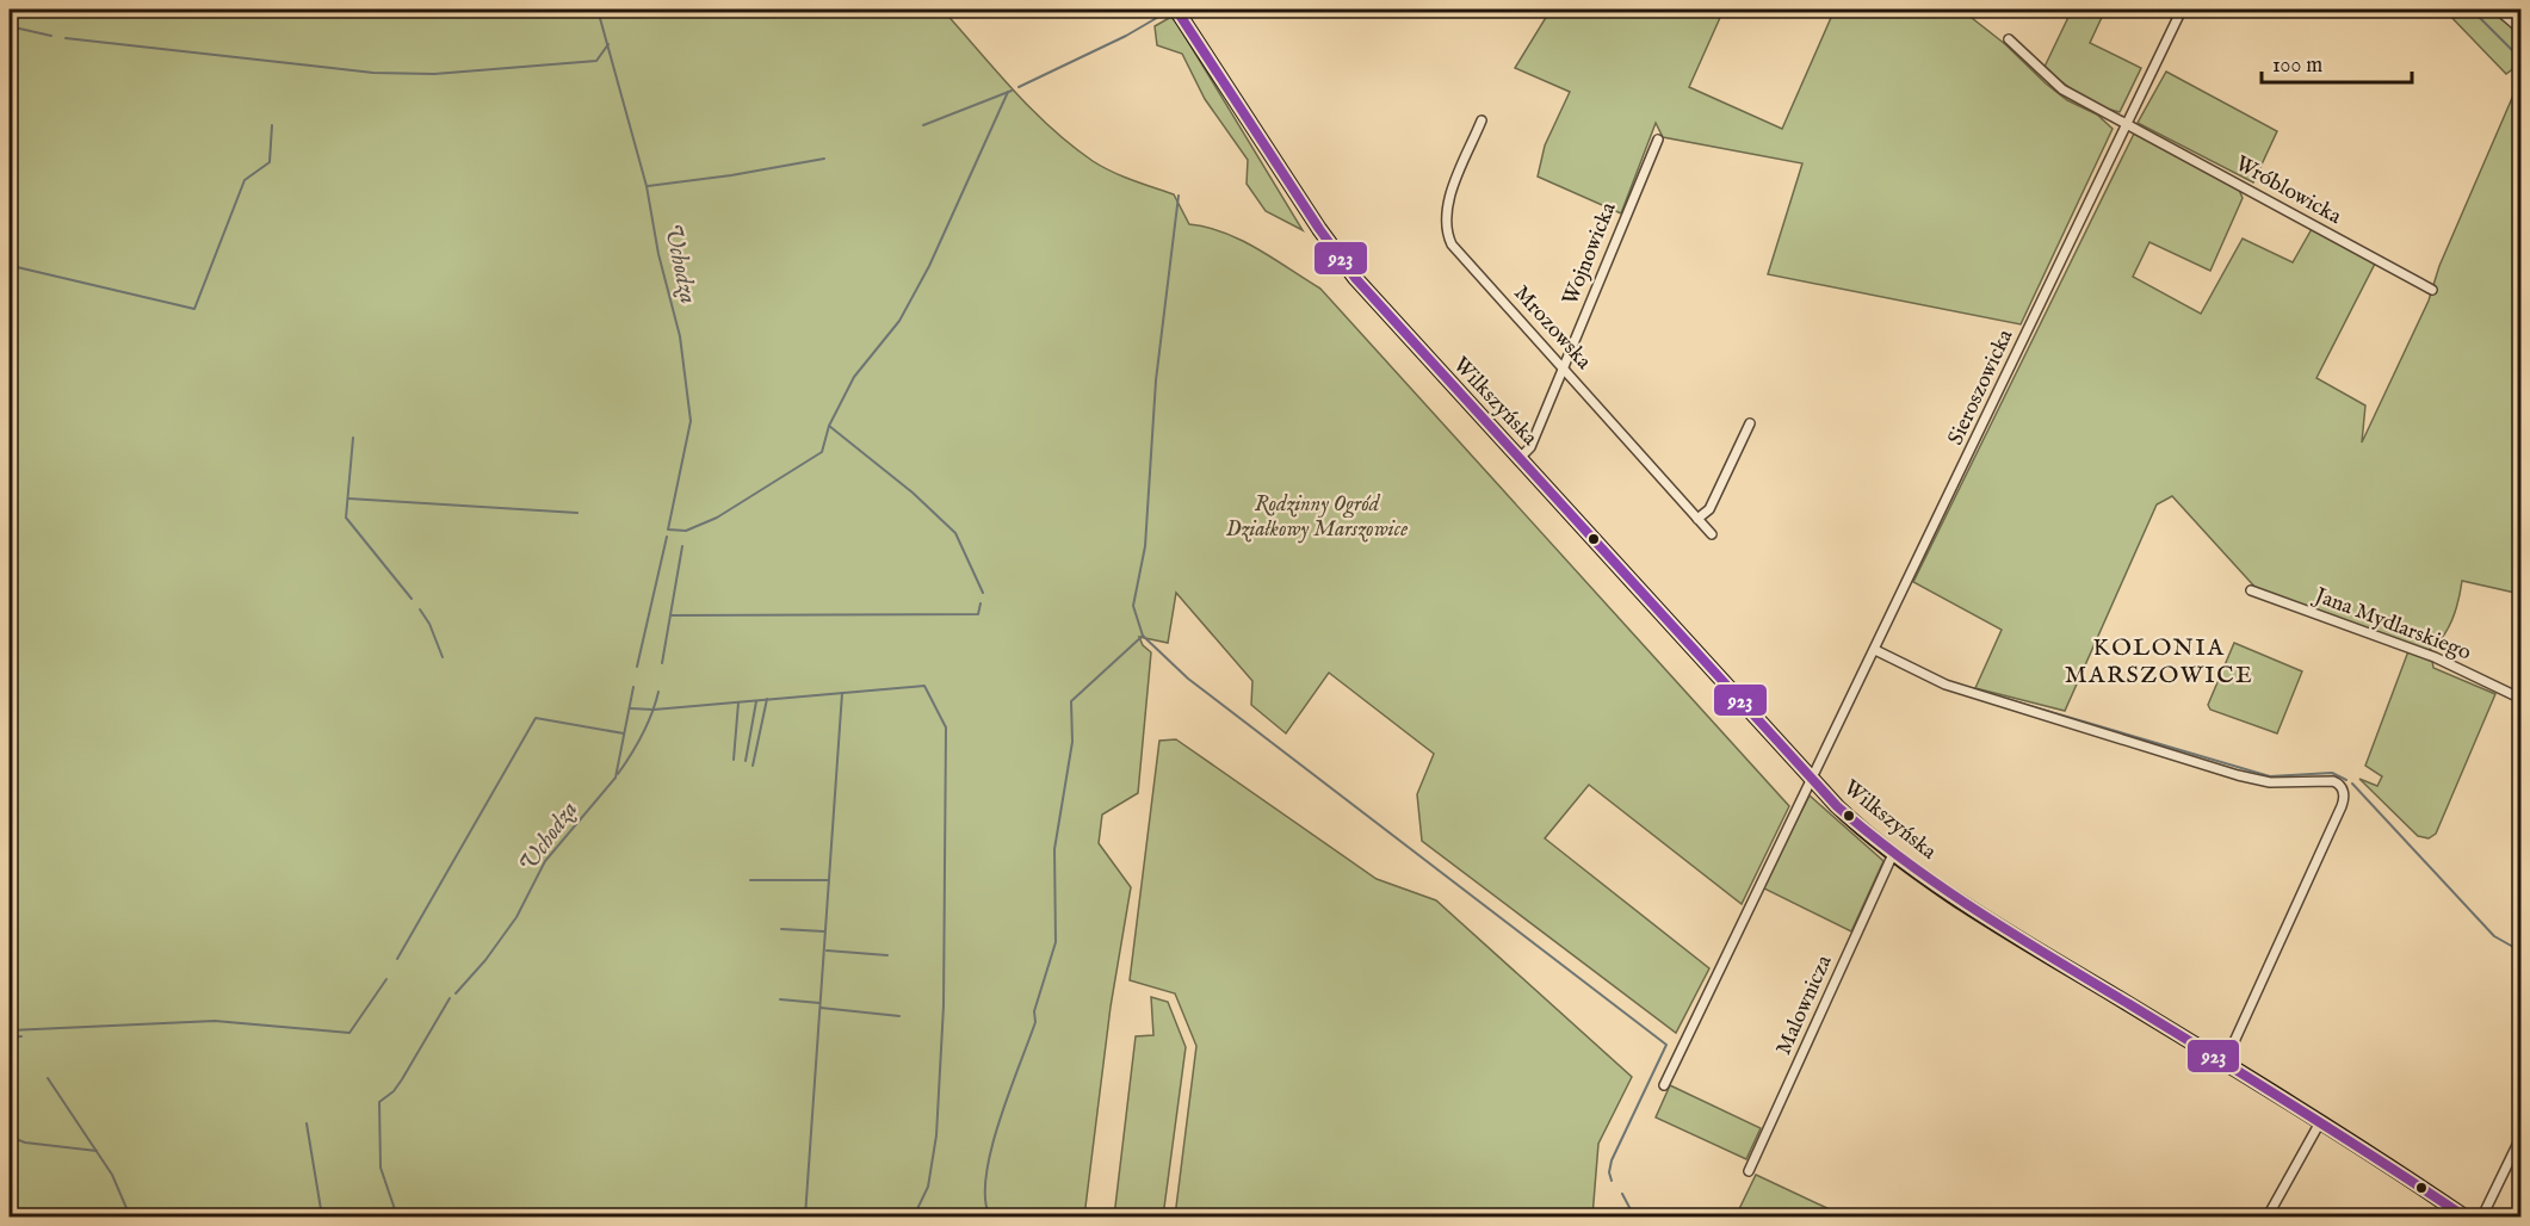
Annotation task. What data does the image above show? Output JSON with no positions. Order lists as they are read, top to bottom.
{
  "streets": {
    "street": [
      "Wróblowicka",
      "Wojnowicka",
      "Mrozowska",
      "Sieroszowicka",
      "Wilkszyńska",
      "Jana Mydlarskiego",
      "Malownicza"
    ]
  },
  "crossings": [
    ["Wróblowicka", "Sieroszowicka"],
    ["Wojnowicka", "Mrozowska"],
    ["Wojnowicka", "Wilkszyńska"],
    ["Sieroszowicka", "Wilkszyńska"],
    ["Wilkszyńska", "Malownicza"]
  ],
  "districts": ["KOLONIA MARSZOWICE"],
  "water": ["Uchodza"],
  "parks": ["Rodzinny Ogród Działkowy Marszowice"],
  "lines": ["transit line 923"],
  "scale_bar": "100 m"
}
